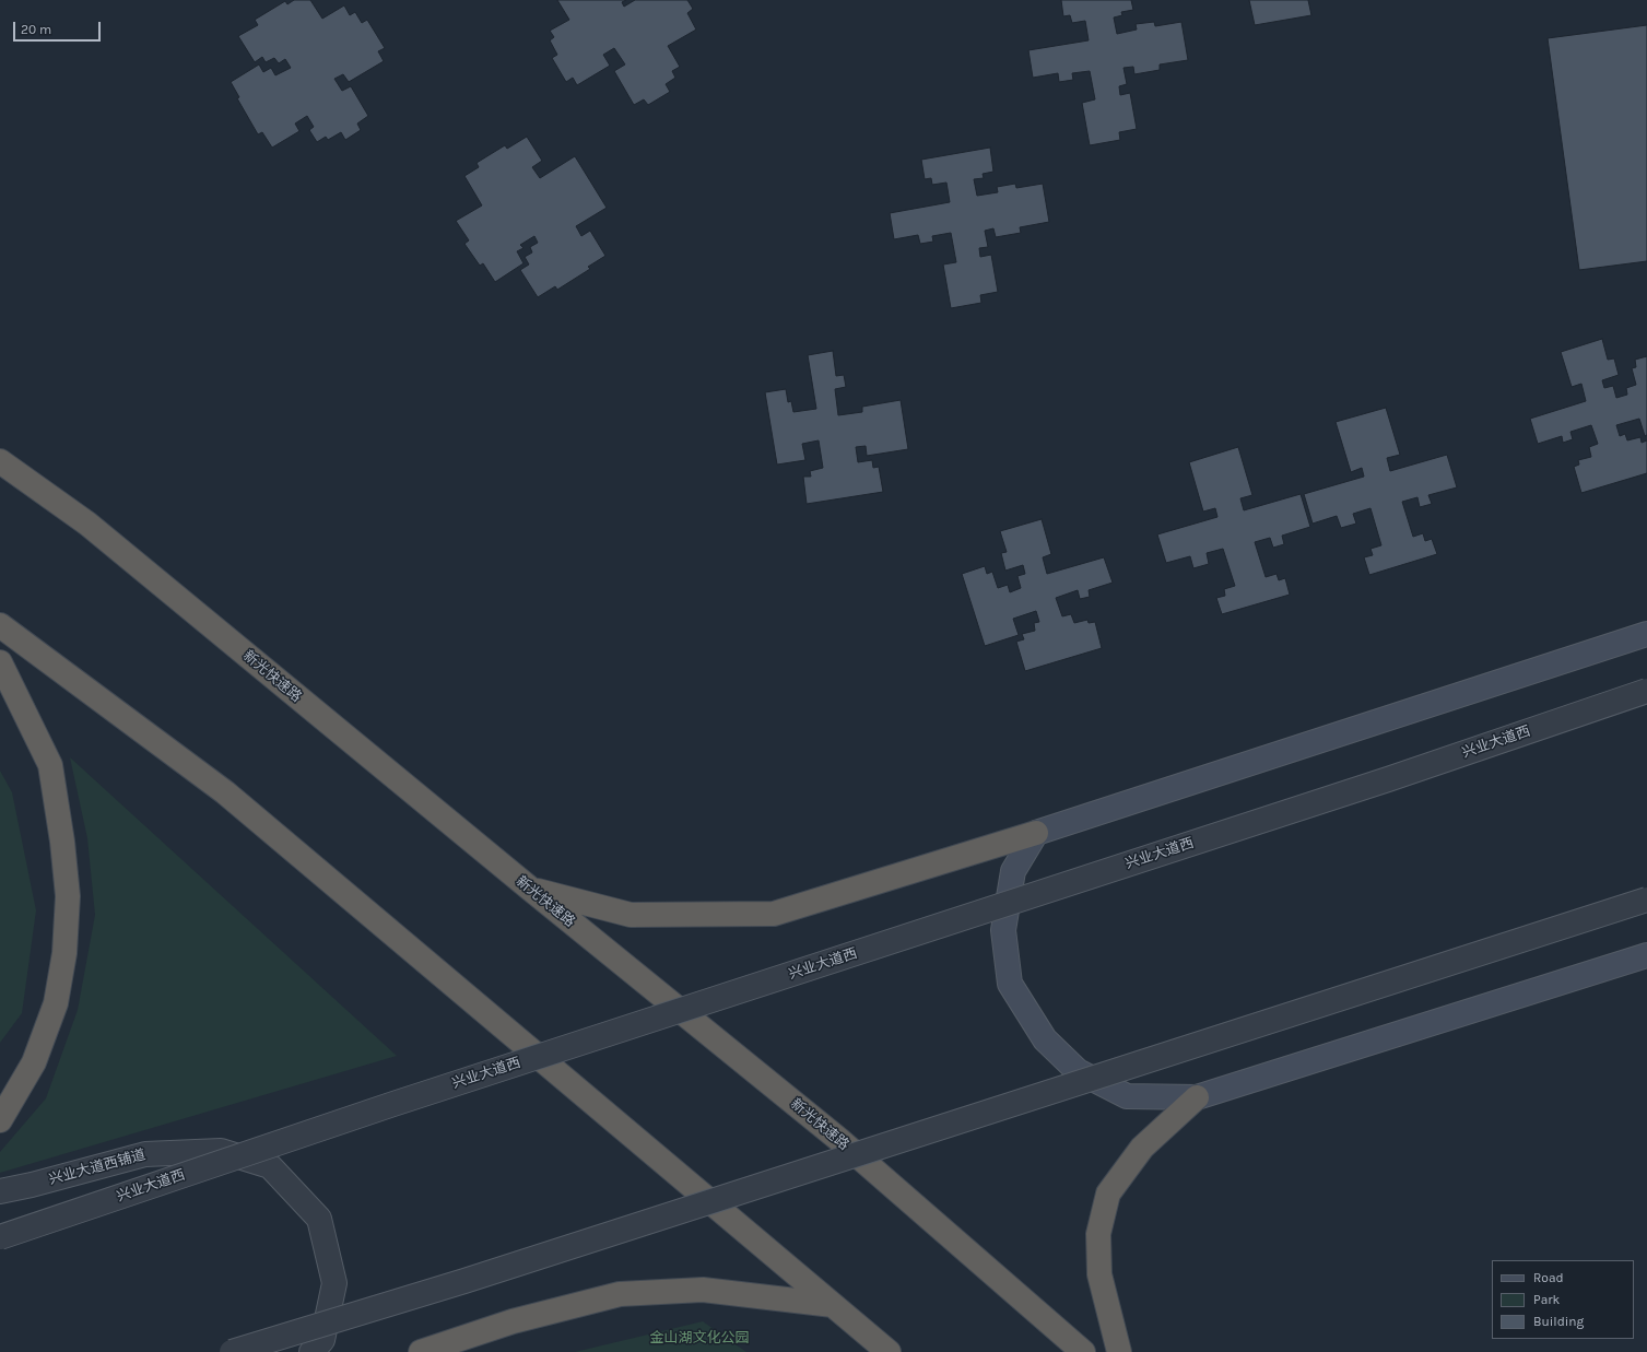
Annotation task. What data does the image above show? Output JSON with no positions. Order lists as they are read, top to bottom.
{
  "streets": {
    "highway": ["新光快速路"],
    "street": ["兴业大道西", "兴业大道西铺道"]
  },
  "parks": ["金山湖文化公园"],
  "legend": ["Road", "Park", "Building"],
  "scale_bar": "20 m"
}
